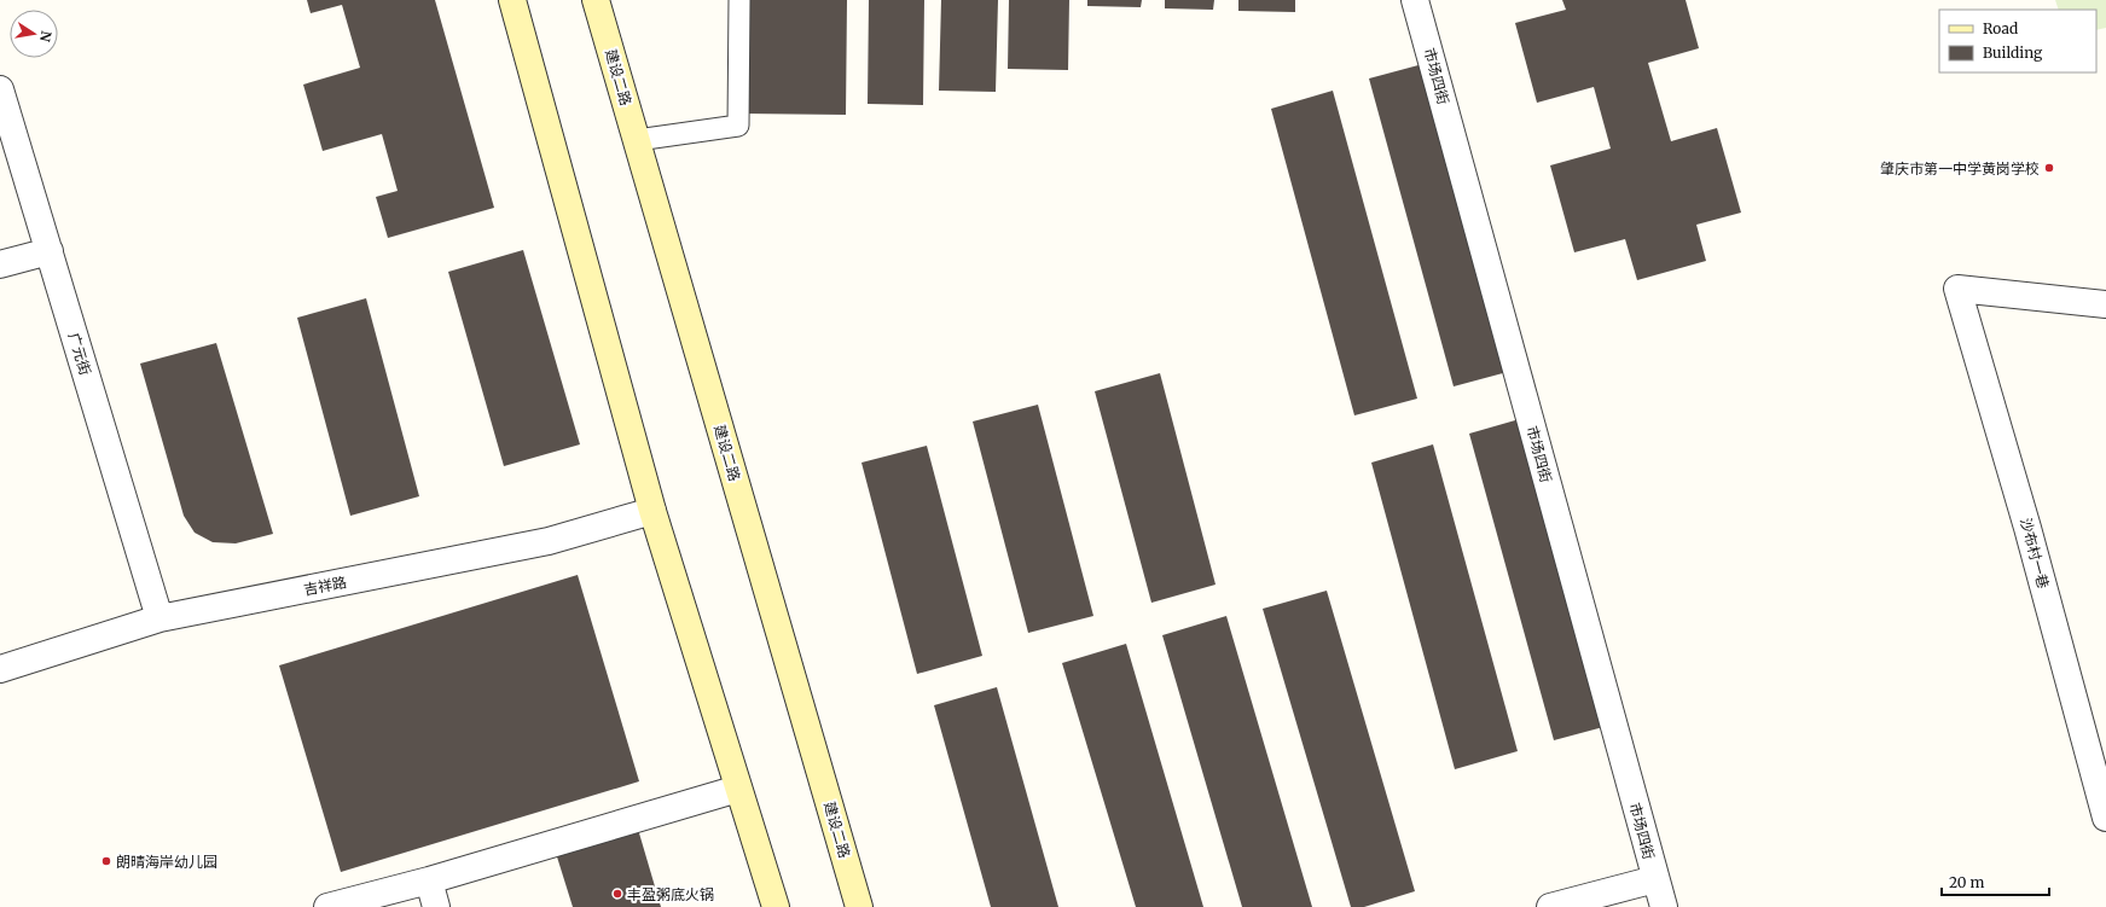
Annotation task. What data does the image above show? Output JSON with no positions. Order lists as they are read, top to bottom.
{
  "streets": {
    "main road": ["建设二路"],
    "street": [
      "市场四街",
      "广元街",
      "沙布村一巷",
      "吉祥路"
    ]
  },
  "crossings": [
    ["广元街", "吉祥路"]
  ],
  "places": ["肇庆市第一中学黄岗学校", "朗晴海岸幼儿园", "丰盈粥底火锅"],
  "legend": ["Road", "Building"],
  "scale_bar": "20 m",
  "north": "right"
}
